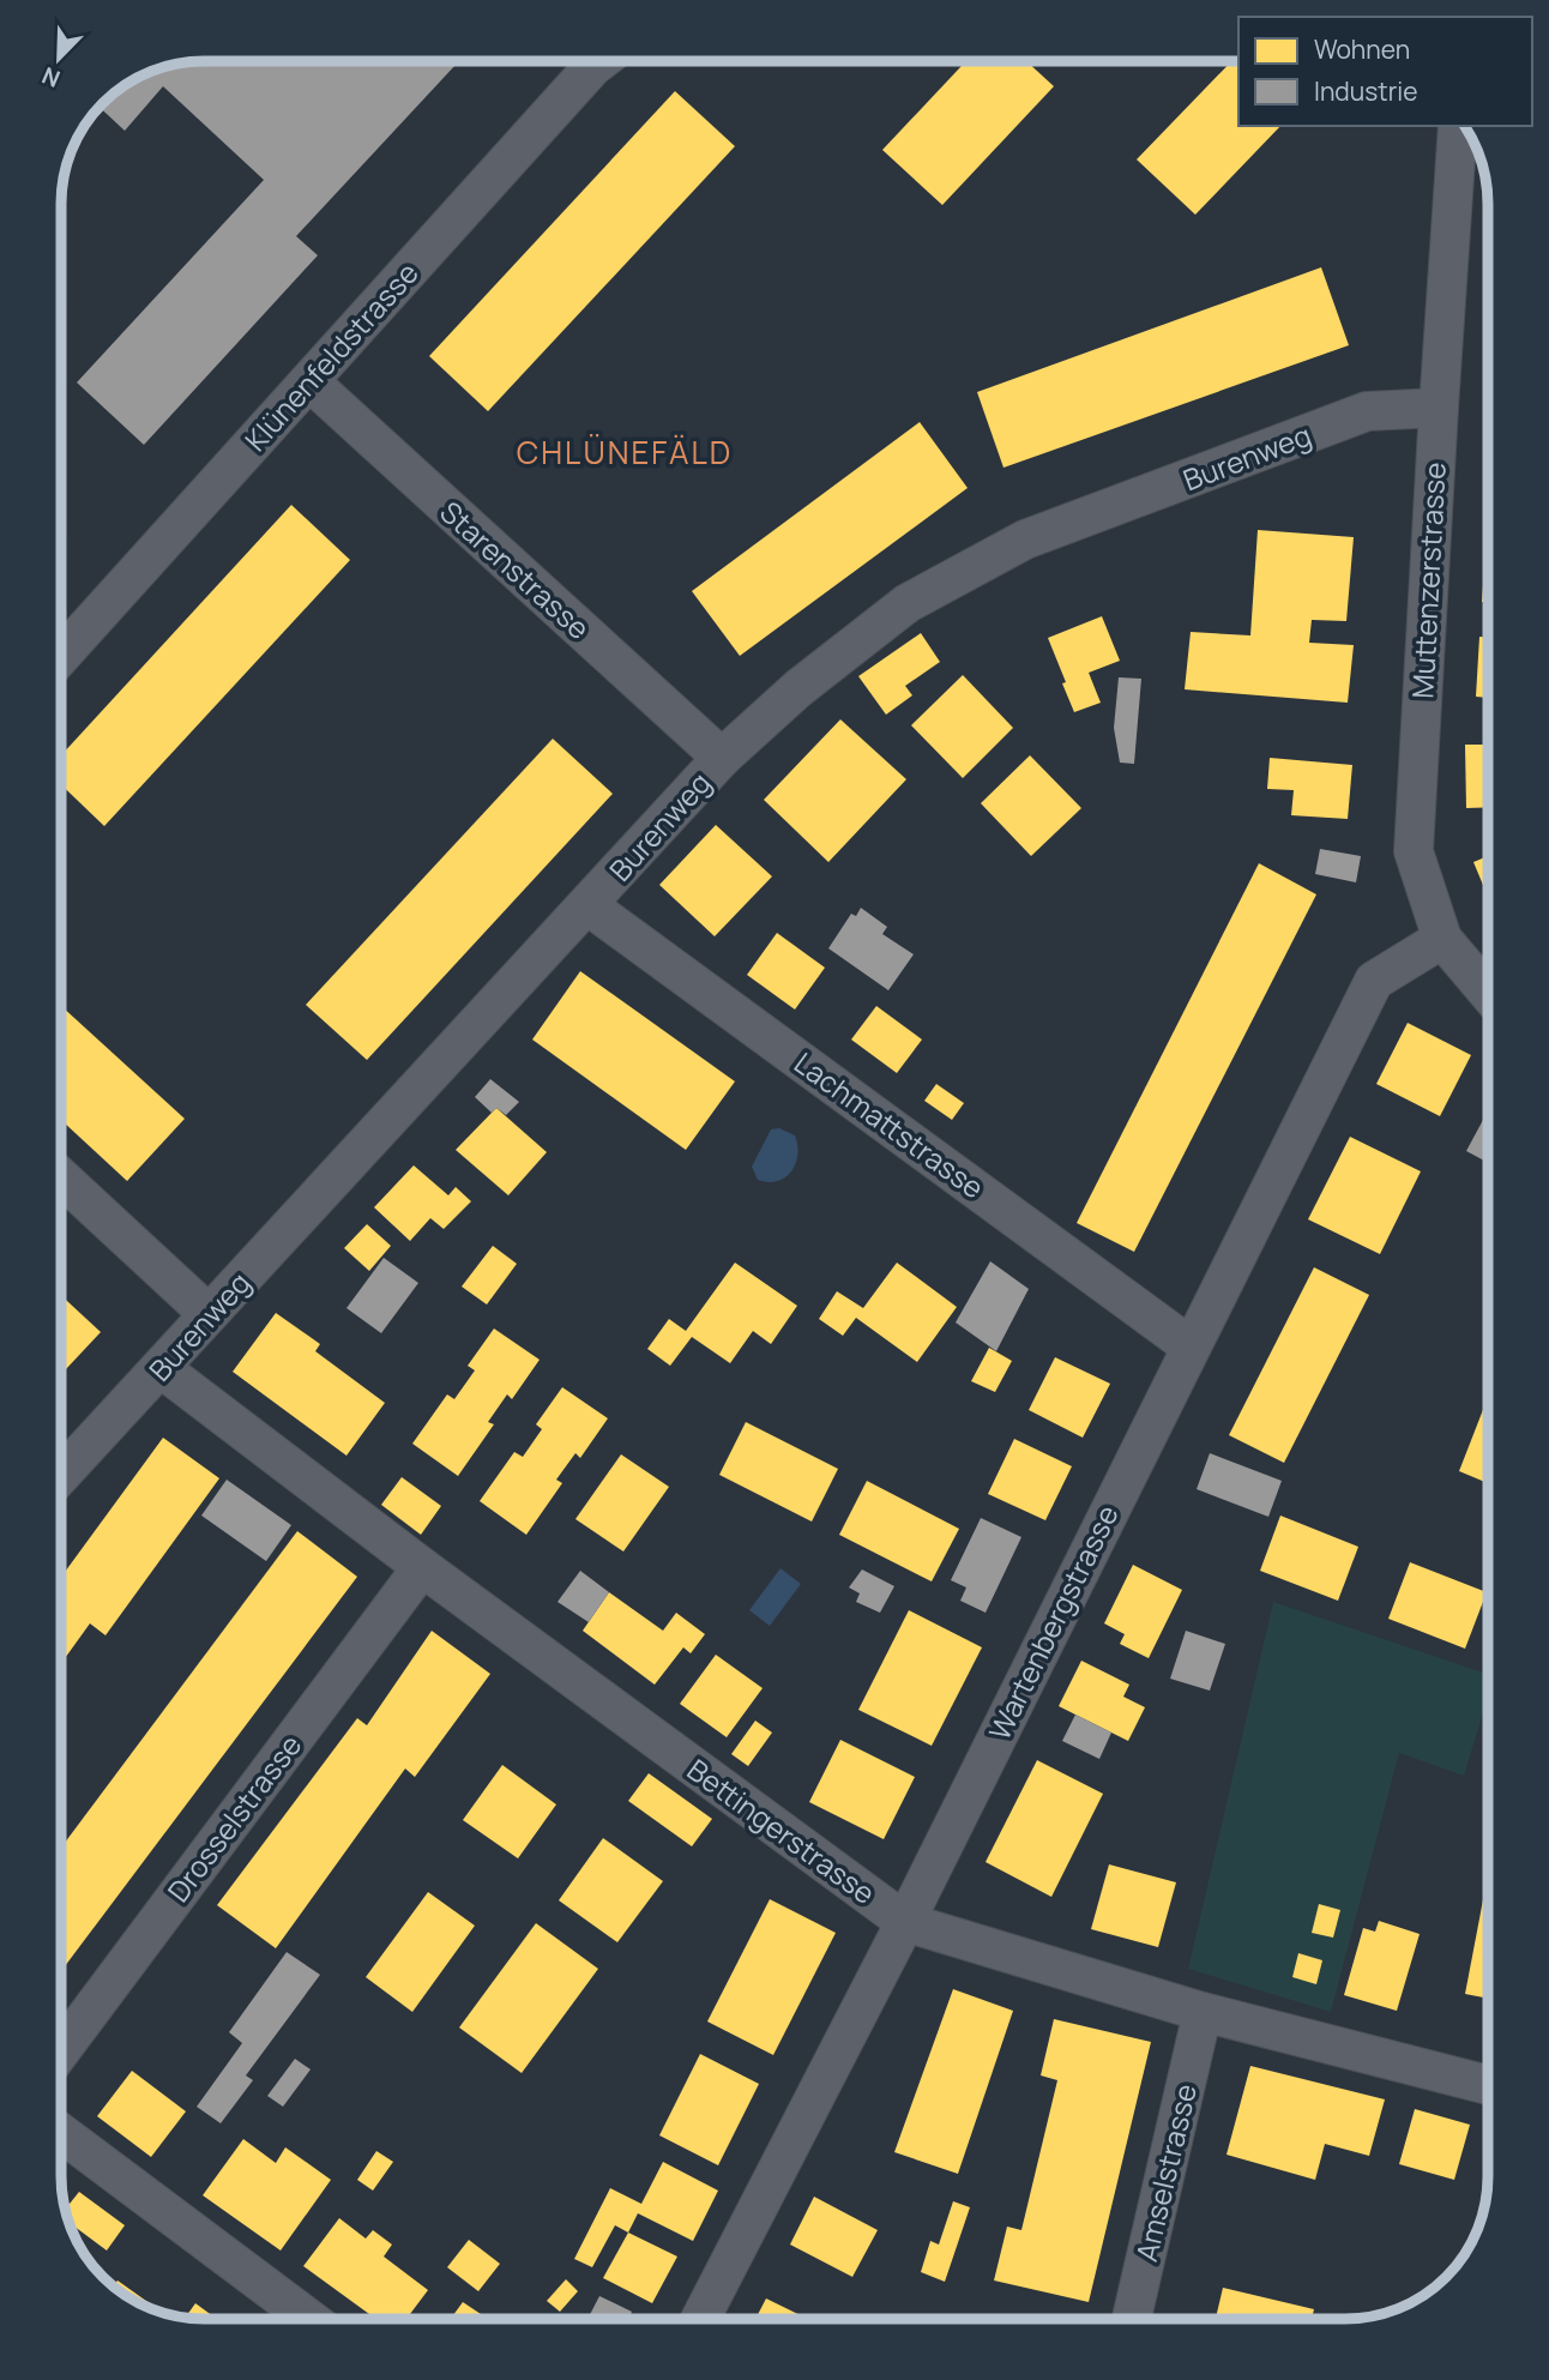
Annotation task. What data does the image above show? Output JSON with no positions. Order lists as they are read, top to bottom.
{
  "streets": {
    "street": [
      "Klünenfeldstrasse",
      "Burenweg",
      "Starenstrasse",
      "Muttenzerstrasse",
      "Lachmattstrasse",
      "Wartenbergstrasse",
      "Drosselstrasse",
      "Bettingerstrasse",
      "Amselstrasse"
    ]
  },
  "crossings": [
    ["Klünenfeldstrasse", "Starenstrasse"],
    ["Burenweg", "Starenstrasse"],
    ["Burenweg", "Muttenzerstrasse"],
    ["Burenweg", "Lachmattstrasse"],
    ["Burenweg", "Bettingerstrasse"],
    ["Muttenzerstrasse", "Wartenbergstrasse"],
    ["Lachmattstrasse", "Wartenbergstrasse"],
    ["Wartenbergstrasse", "Bettingerstrasse"],
    ["Drosselstrasse", "Bettingerstrasse"],
    ["Bettingerstrasse", "Amselstrasse"]
  ],
  "districts": ["CHLÜNEFÄLD"],
  "legend": ["Wohnen", "Industrie"],
  "north": "bottom left"
}
